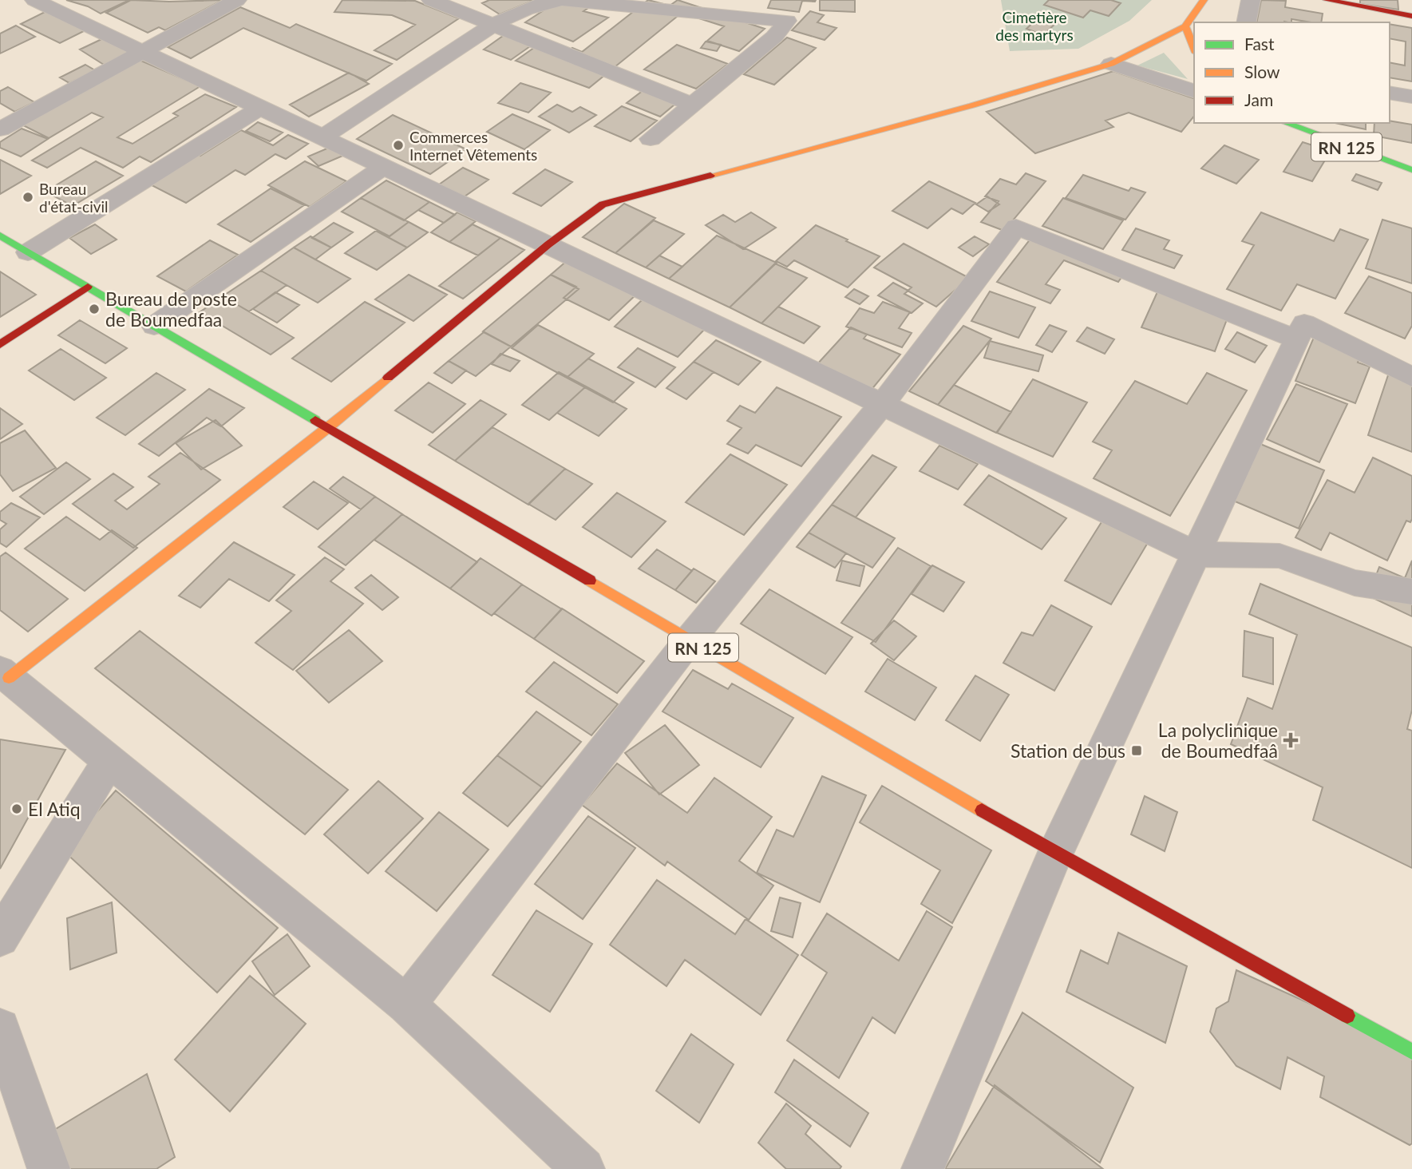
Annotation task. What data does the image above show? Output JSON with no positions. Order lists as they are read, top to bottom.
{
  "streets": {
    "main road": ["RN 125"]
  },
  "parks": ["Cimetière des martyrs"],
  "places": {
    "other": [
      "Commerces Internet Vêtements",
      "Bureau d'état-civil",
      "Bureau de poste de Boumedfaa",
      "El Atiq"
    ],
    "health": ["La polyclinique de Boumedfaâ"],
    "transit": ["Station de bus"]
  },
  "legend": ["Fast", "Slow", "Jam"]
}
